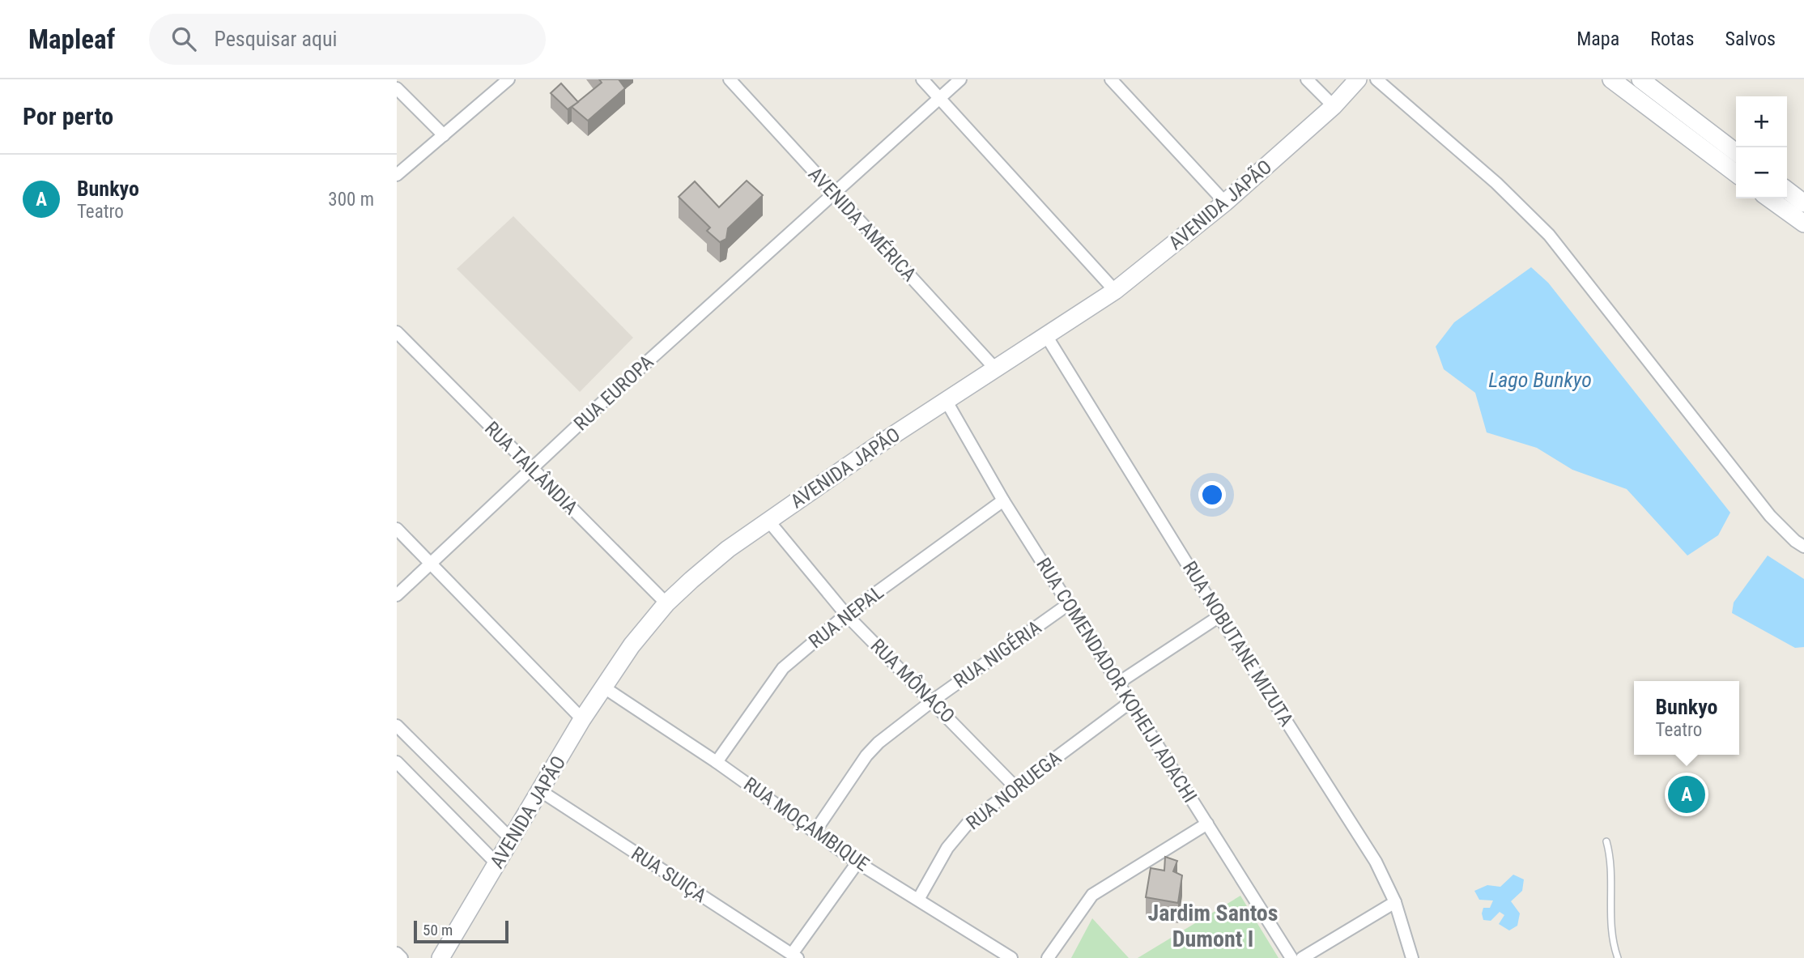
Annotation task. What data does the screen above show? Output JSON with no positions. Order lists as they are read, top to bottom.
{
  "streets": {
    "main road": ["AVENIDA JAPÃO"],
    "street": [
      "AVENIDA AMÉRICA",
      "RUA EUROPA",
      "RUA TAILÂNDIA",
      "RUA NEPAL",
      "RUA NOBUTANE MIZUTA",
      "RUA NIGÉRIA",
      "RUA COMENDADOR KOHEIJI ADACHI",
      "RUA MÔNACO",
      "RUA NORUEGA",
      "RUA MOÇAMBIQUE",
      "RUA SUIÇA"
    ]
  },
  "crossings": [
    ["AVENIDA JAPÃO", "AVENIDA AMÉRICA"],
    ["AVENIDA JAPÃO", "RUA TAILÂNDIA"],
    ["AVENIDA JAPÃO", "RUA NOBUTANE MIZUTA"],
    ["AVENIDA JAPÃO", "RUA COMENDADOR KOHEIJI ADACHI"],
    ["AVENIDA JAPÃO", "RUA MÔNACO"],
    ["AVENIDA JAPÃO", "RUA MOÇAMBIQUE"],
    ["AVENIDA JAPÃO", "RUA SUIÇA"],
    ["AVENIDA AMÉRICA", "RUA EUROPA"],
    ["RUA EUROPA", "RUA TAILÂNDIA"],
    ["RUA NEPAL", "RUA COMENDADOR KOHEIJI ADACHI"],
    ["RUA NEPAL", "RUA MÔNACO"],
    ["RUA NEPAL", "RUA MOÇAMBIQUE"],
    ["RUA NIGÉRIA", "RUA COMENDADOR KOHEIJI ADACHI"],
    ["RUA NIGÉRIA", "RUA MÔNACO"],
    ["RUA NIGÉRIA", "RUA MOÇAMBIQUE"],
    ["RUA COMENDADOR KOHEIJI ADACHI", "RUA NORUEGA"],
    ["RUA MÔNACO", "RUA NORUEGA"],
    ["RUA NORUEGA", "RUA MOÇAMBIQUE"]
  ],
  "districts": ["Jardim Santos Dumont I"],
  "water": ["Lago Bunkyo"],
  "scale_bar": "50 m",
  "page": {
    "header": "Mapleaf",
    "search": "Pesquisar aqui",
    "nav": ["Mapa", "Rotas", "Salvos"],
    "heading": "Por perto",
    "map_buttons": ["+", "−"],
    "list": [
      {
        "mark": "A",
        "name": "Bunkyo",
        "note": "Teatro",
        "value": "300 m"
      }
    ],
    "popup": ["Bunkyo", "Teatro"],
    "pins": "A",
    "scale": "50 m"
  }
}
